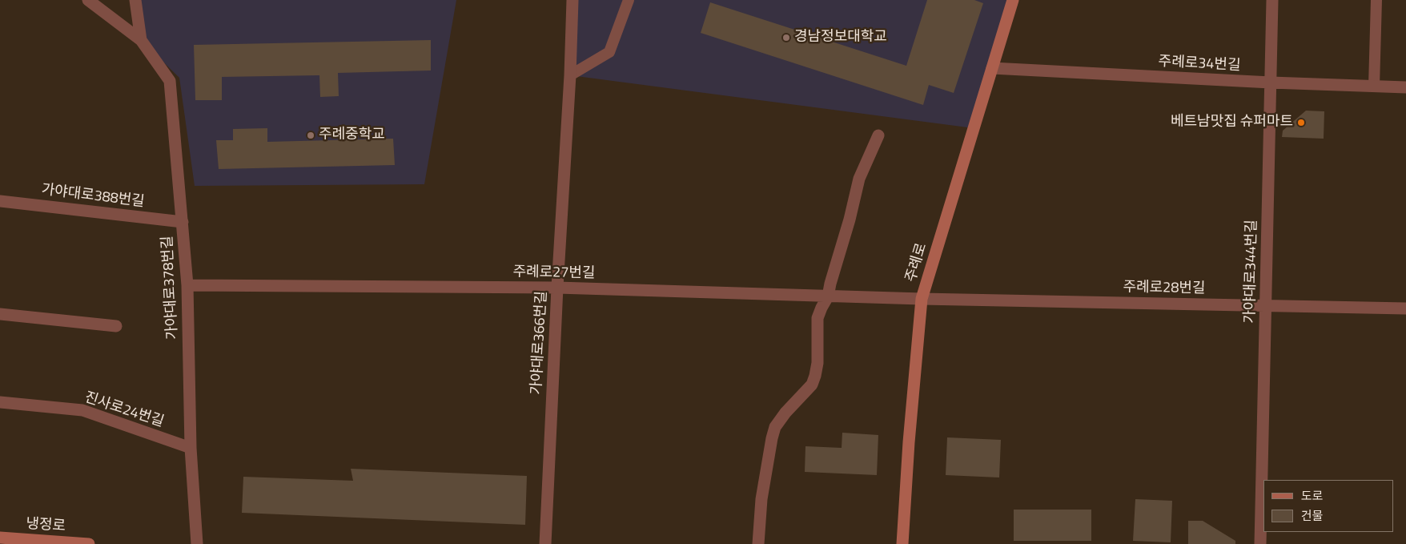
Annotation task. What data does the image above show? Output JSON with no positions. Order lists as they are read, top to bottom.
{
  "streets": {
    "street": [
      "주례로34번길",
      "가야대로388번길",
      "주례로",
      "가야대로344번길",
      "주례로27번길",
      "가야대로378번길",
      "주례로28번길",
      "가야대로366번길",
      "진사로24번길",
      "냉정로"
    ]
  },
  "crossings": [
    ["주례로34번길", "주례로"],
    ["주례로34번길", "가야대로344번길"],
    ["가야대로388번길", "가야대로378번길"],
    ["주례로", "주례로27번길"],
    ["주례로", "주례로28번길"],
    ["가야대로344번길", "주례로28번길"],
    ["주례로27번길", "가야대로378번길"],
    ["주례로27번길", "주례로28번길"],
    ["주례로27번길", "가야대로366번길"],
    ["가야대로378번길", "진사로24번길"]
  ],
  "places": ["경남정보대학교", "베트남맛집 슈퍼마트", "주례중학교"],
  "legend": ["도로", "건물"]
}
